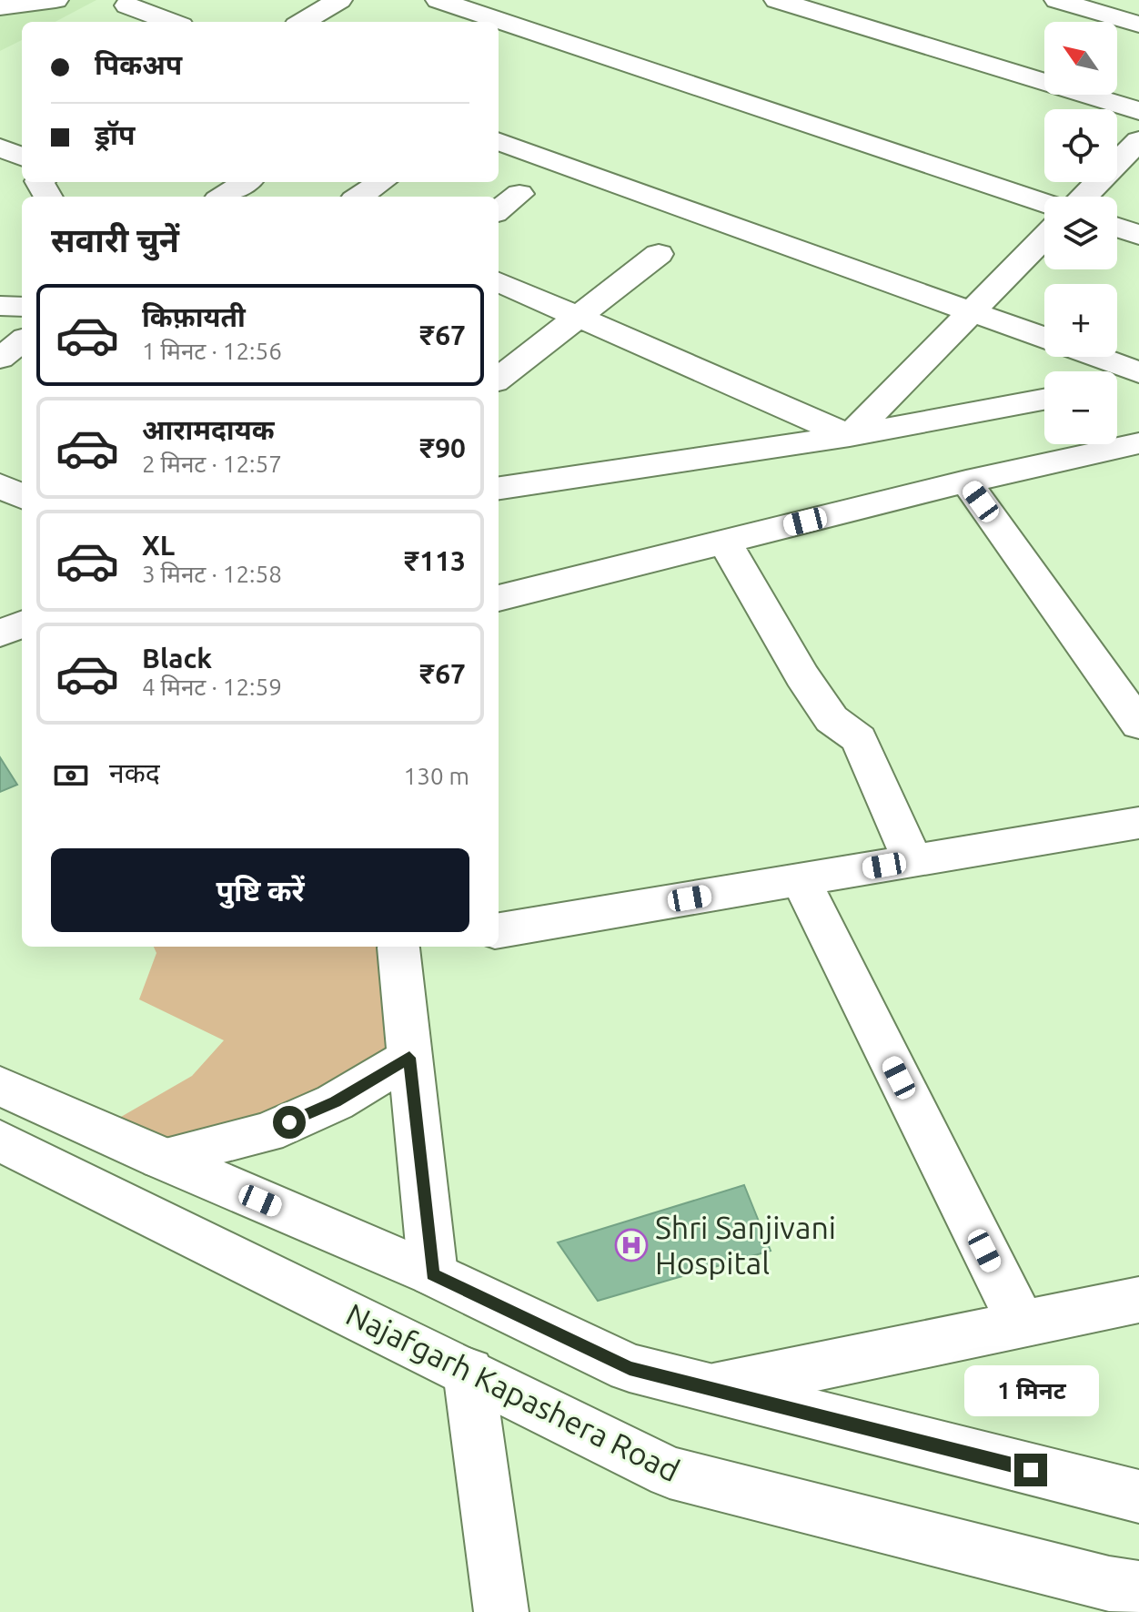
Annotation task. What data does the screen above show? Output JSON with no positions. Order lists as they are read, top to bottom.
{
  "streets": {
    "street": ["Najafgarh Kapashera Road"]
  },
  "places": {
    "hospital": ["Shri Sanjivani Hospital"]
  },
  "north": "top left",
  "page": {
    "map_buttons": ["+", "−"],
    "banner": ["पिकअप", "ड्रॉप"],
    "heading": "सवारी चुनें",
    "list": [
      {
        "name": "किफ़ायती",
        "note": "1 मिनट · 12:56",
        "value": "₹67"
      },
      {
        "name": "आरामदायक",
        "note": "2 मिनट · 12:57",
        "value": "₹90"
      },
      {
        "name": "XL",
        "note": "3 मिनट · 12:58",
        "value": "₹113"
      },
      {
        "name": "Black",
        "note": "4 मिनट · 12:59",
        "value": "₹67"
      }
    ],
    "pay": ["नकद", "130 m"],
    "buttons": "पुष्टि करें",
    "bubble": "1 मिनट"
  }
}
